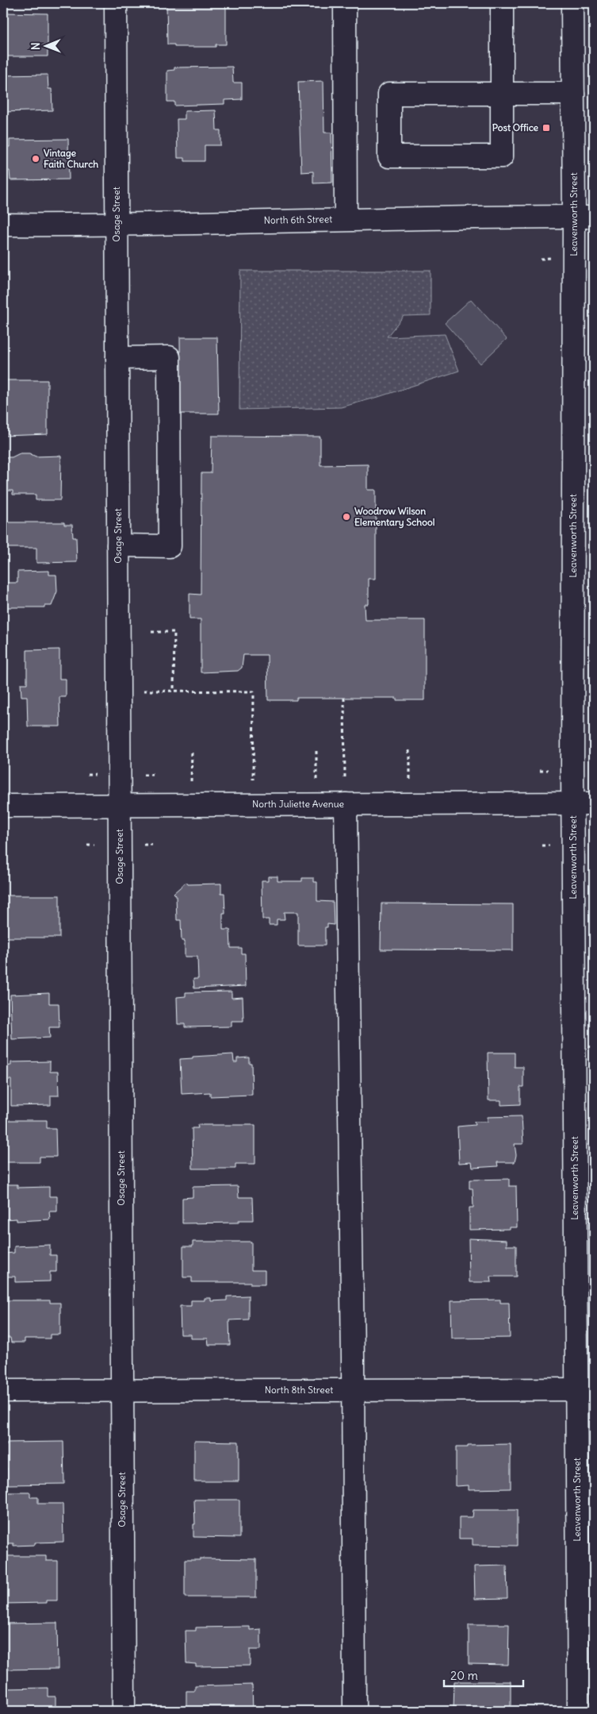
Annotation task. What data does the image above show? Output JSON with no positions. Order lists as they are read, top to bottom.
{
  "streets": {
    "street": [
      "Osage Street",
      "Leavenworth Street",
      "North 6th Street",
      "North Juliette Avenue",
      "North 8th Street"
    ]
  },
  "crossings": [
    ["Osage Street", "North 6th Street"],
    ["Osage Street", "North Juliette Avenue"],
    ["Osage Street", "North 8th Street"],
    ["Leavenworth Street", "North 6th Street"],
    ["Leavenworth Street", "North Juliette Avenue"],
    ["Leavenworth Street", "North 8th Street"]
  ],
  "places": {
    "transit": ["Post Office"],
    "other": ["Vintage Faith Church", "Woodrow Wilson Elementary School"]
  },
  "scale_bar": "20 m",
  "north": "left"
}
